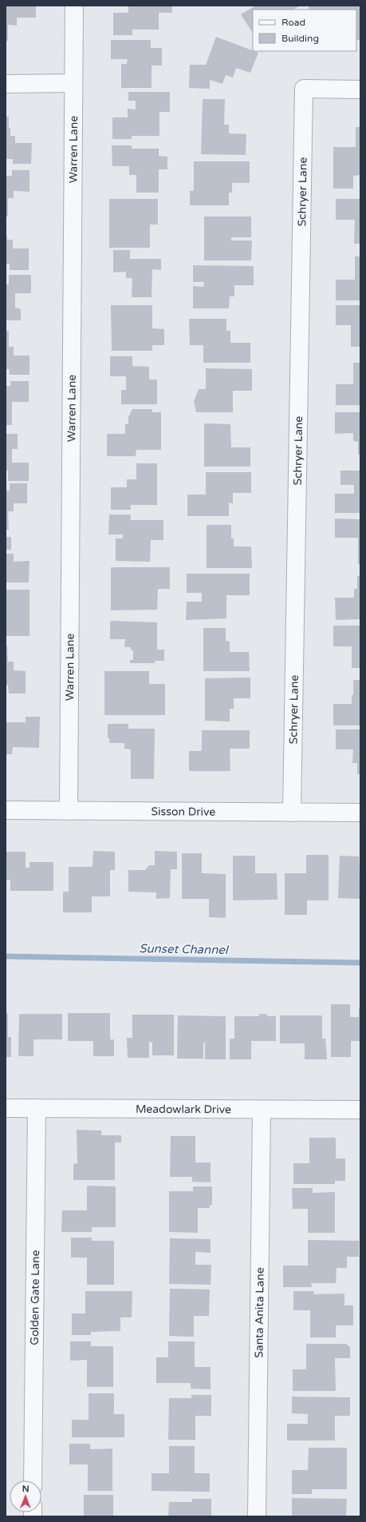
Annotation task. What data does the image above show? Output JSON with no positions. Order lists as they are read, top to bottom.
{
  "streets": {
    "street": [
      "Warren Lane",
      "Schryer Lane",
      "Sisson Drive",
      "Meadowlark Drive",
      "Golden Gate Lane",
      "Santa Anita Lane"
    ]
  },
  "crossings": [
    ["Warren Lane", "Sisson Drive"],
    ["Schryer Lane", "Sisson Drive"],
    ["Meadowlark Drive", "Golden Gate Lane"],
    ["Meadowlark Drive", "Santa Anita Lane"]
  ],
  "water": ["Sunset Channel"],
  "legend": ["Road", "Building"],
  "north": "top"
}
